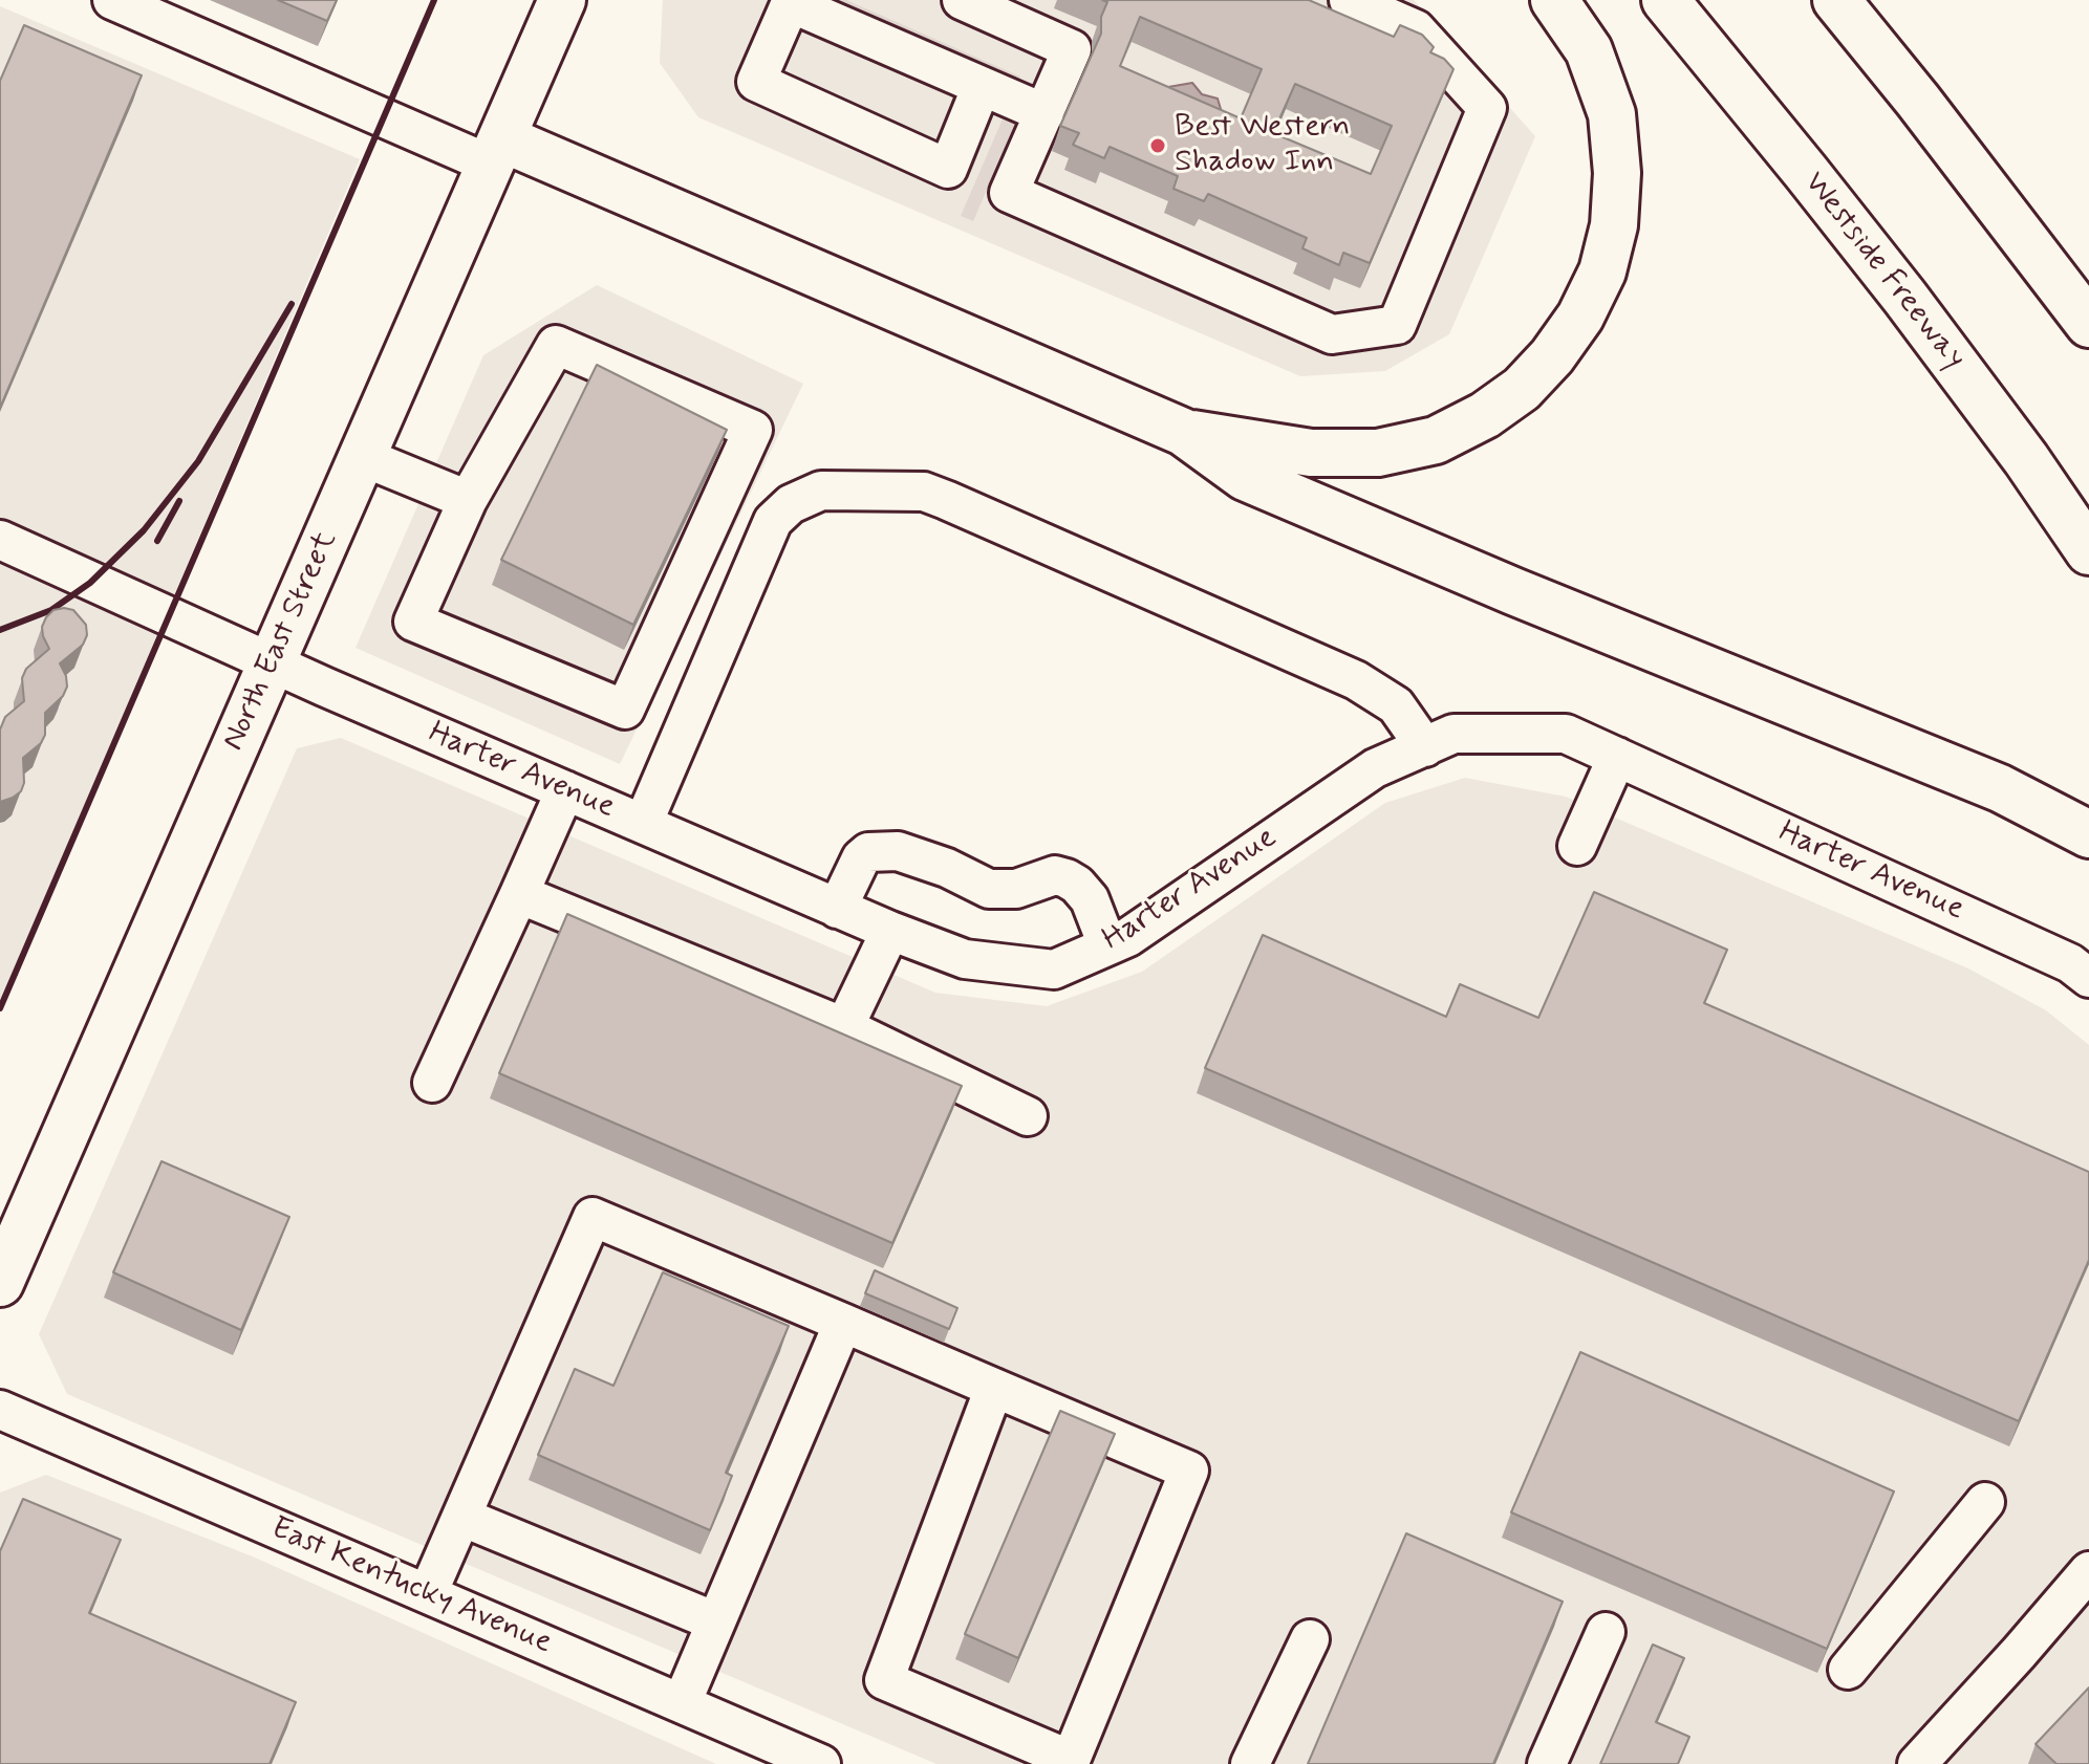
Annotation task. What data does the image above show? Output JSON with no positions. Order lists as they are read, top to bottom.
{
  "streets": {
    "main road": ["Westside Freeway", "North East Street"],
    "street": ["Harter Avenue", "East Kentucky Avenue"]
  },
  "crossings": [
    ["North East Street", "Harter Avenue"]
  ],
  "places": ["Best Western Shadow Inn"]
}
